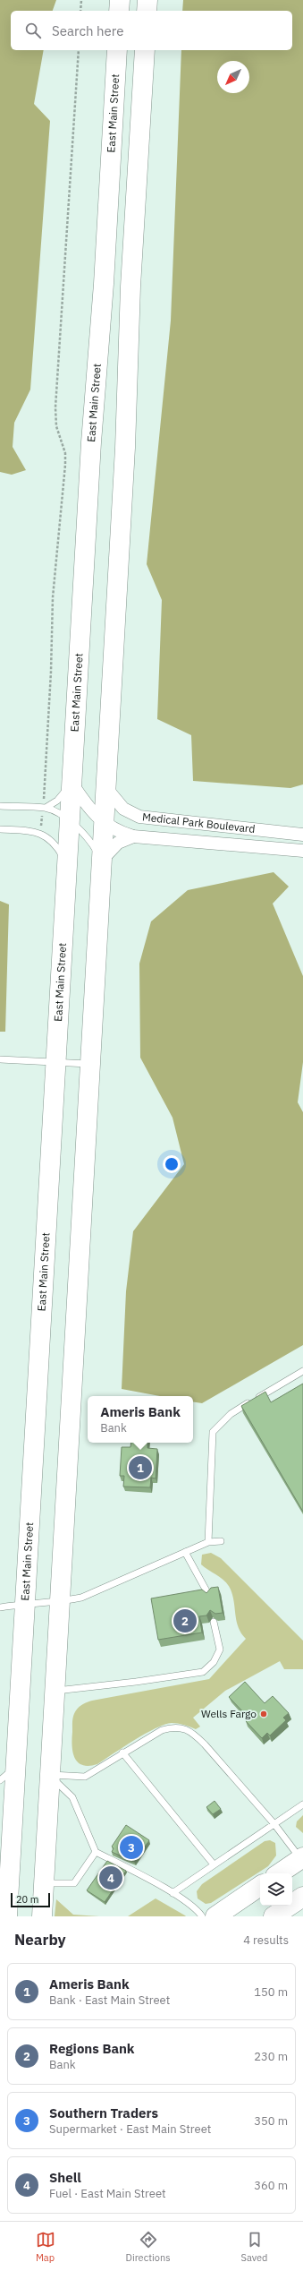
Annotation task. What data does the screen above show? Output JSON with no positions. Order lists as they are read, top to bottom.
{
  "streets": {
    "highway": ["East Main Street"],
    "street": ["Medical Park Boulevard"]
  },
  "crossings": [
    ["East Main Street", "Medical Park Boulevard"]
  ],
  "places": ["Wells Fargo"],
  "scale_bar": "20 m",
  "north": "bottom left",
  "page": {
    "search": "Search here",
    "popup": ["Ameris Bank", "Bank"],
    "pins": [
      "1",
      "2",
      "3",
      "4"
    ],
    "scale": "20 m",
    "heading": ["Nearby", "4 results"],
    "list": [
      {
        "mark": "1",
        "name": "Ameris Bank",
        "note": "Bank · East Main Street",
        "value": "150 m"
      },
      {
        "mark": "2",
        "name": "Regions Bank",
        "note": "Bank",
        "value": "230 m"
      },
      {
        "mark": "3",
        "name": "Southern Traders",
        "note": "Supermarket · East Main Street",
        "value": "350 m"
      },
      {
        "mark": "4",
        "name": "Shell",
        "note": "Fuel · East Main Street",
        "value": "360 m"
      }
    ],
    "nav": ["Map", "Directions", "Saved"]
  }
}
